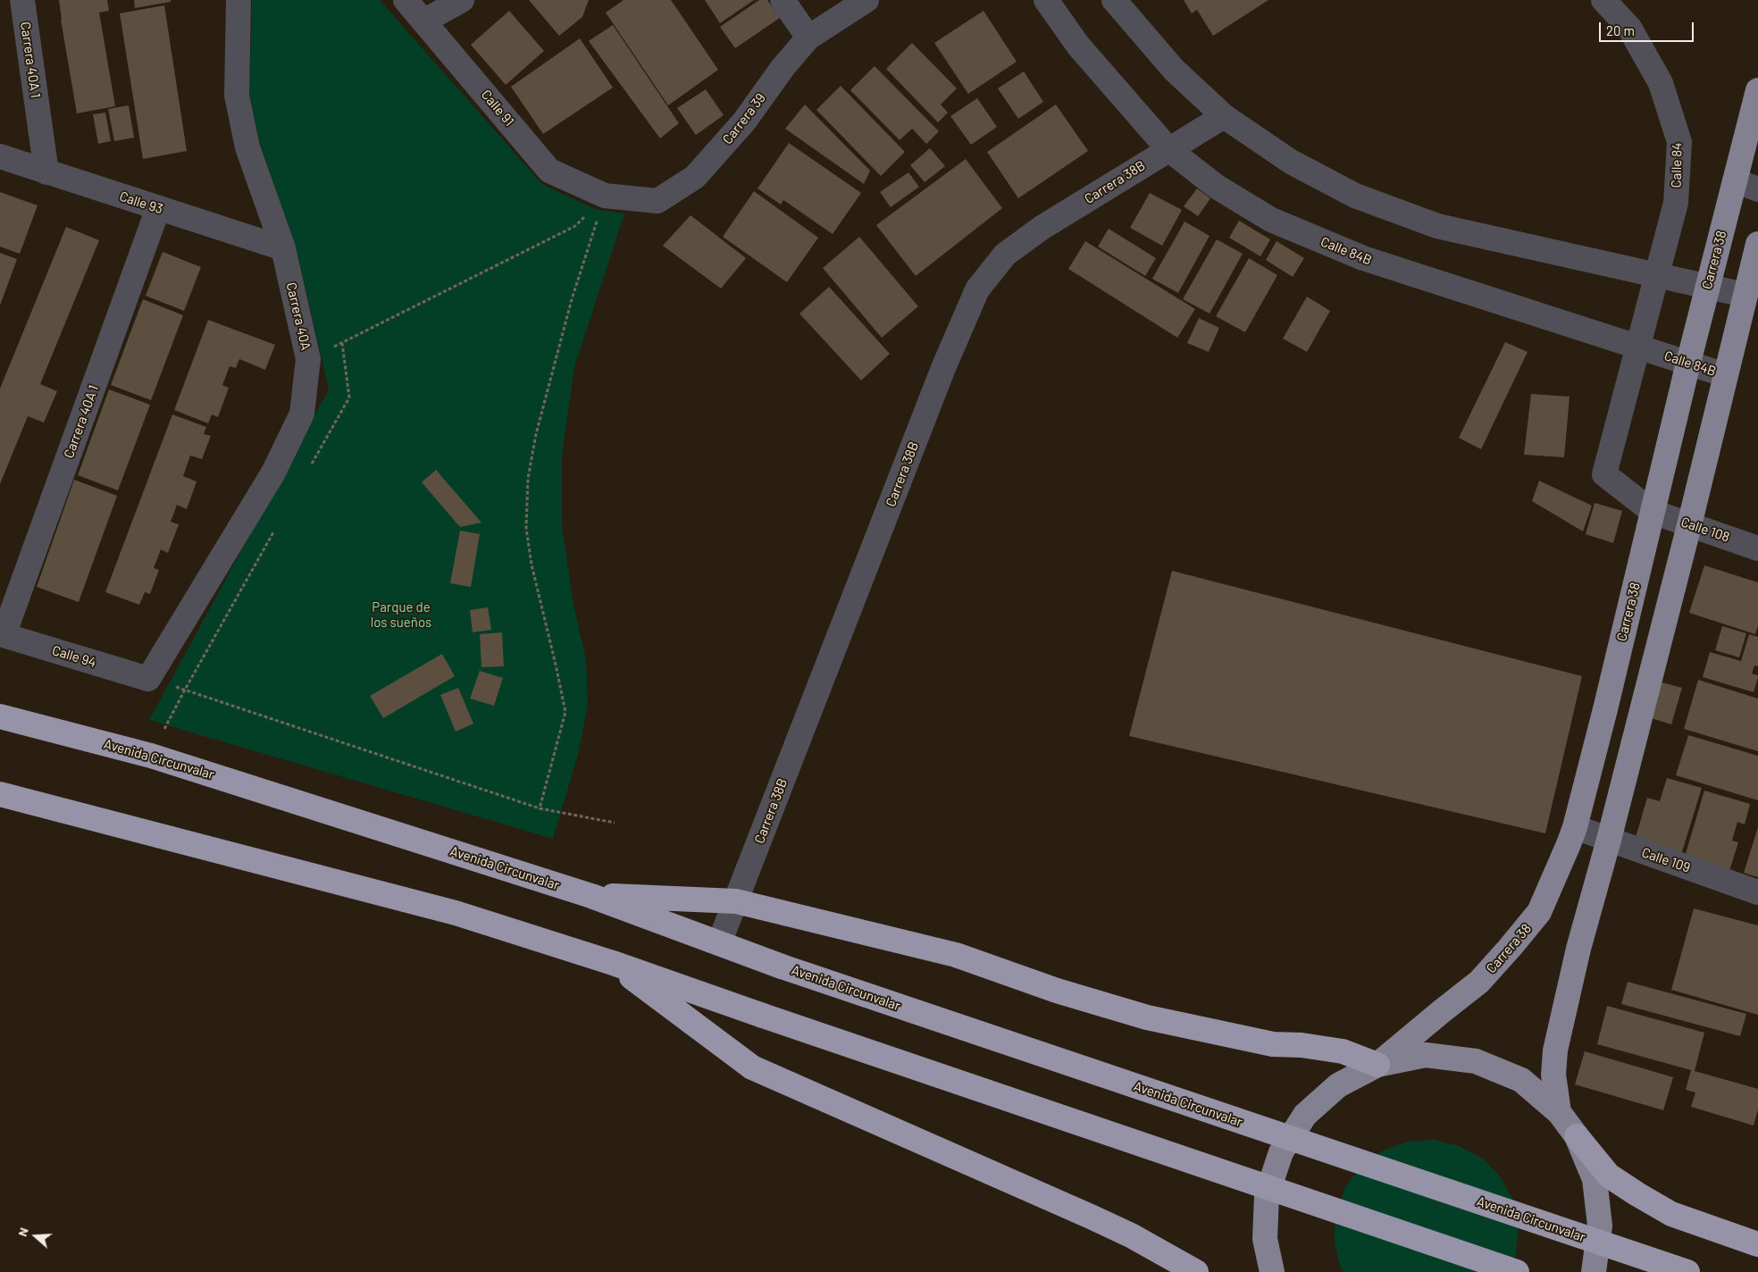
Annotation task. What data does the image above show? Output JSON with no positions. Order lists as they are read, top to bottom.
{
  "streets": {
    "highway": ["Avenida Circunvalar"],
    "main road": ["Carrera 38"],
    "street": [
      "Carrera 40A 1",
      "Calle 91",
      "Carrera 39",
      "Calle 84",
      "Carrera 38B",
      "Calle 93",
      "Calle 84B",
      "Carrera 40A",
      "Calle 108",
      "Calle 94",
      "Calle 109"
    ]
  },
  "crossings": [
    ["Carrera 40A 1", "Calle 93"],
    ["Carrera 40A 1", "Calle 94"],
    ["Calle 91", "Carrera 39"],
    ["Calle 84", "Calle 84B"],
    ["Calle 84", "Calle 108"],
    ["Carrera 38B", "Calle 84B"],
    ["Carrera 38B", "Avenida Circunvalar"],
    ["Calle 93", "Carrera 40A"],
    ["Calle 84B", "Carrera 38"],
    ["Calle 84B", "Calle 108"],
    ["Carrera 38", "Calle 108"],
    ["Carrera 38", "Calle 109"],
    ["Carrera 40A", "Calle 94"]
  ],
  "parks": ["Parque de los sueños"],
  "scale_bar": "20 m",
  "north": "left"
}
